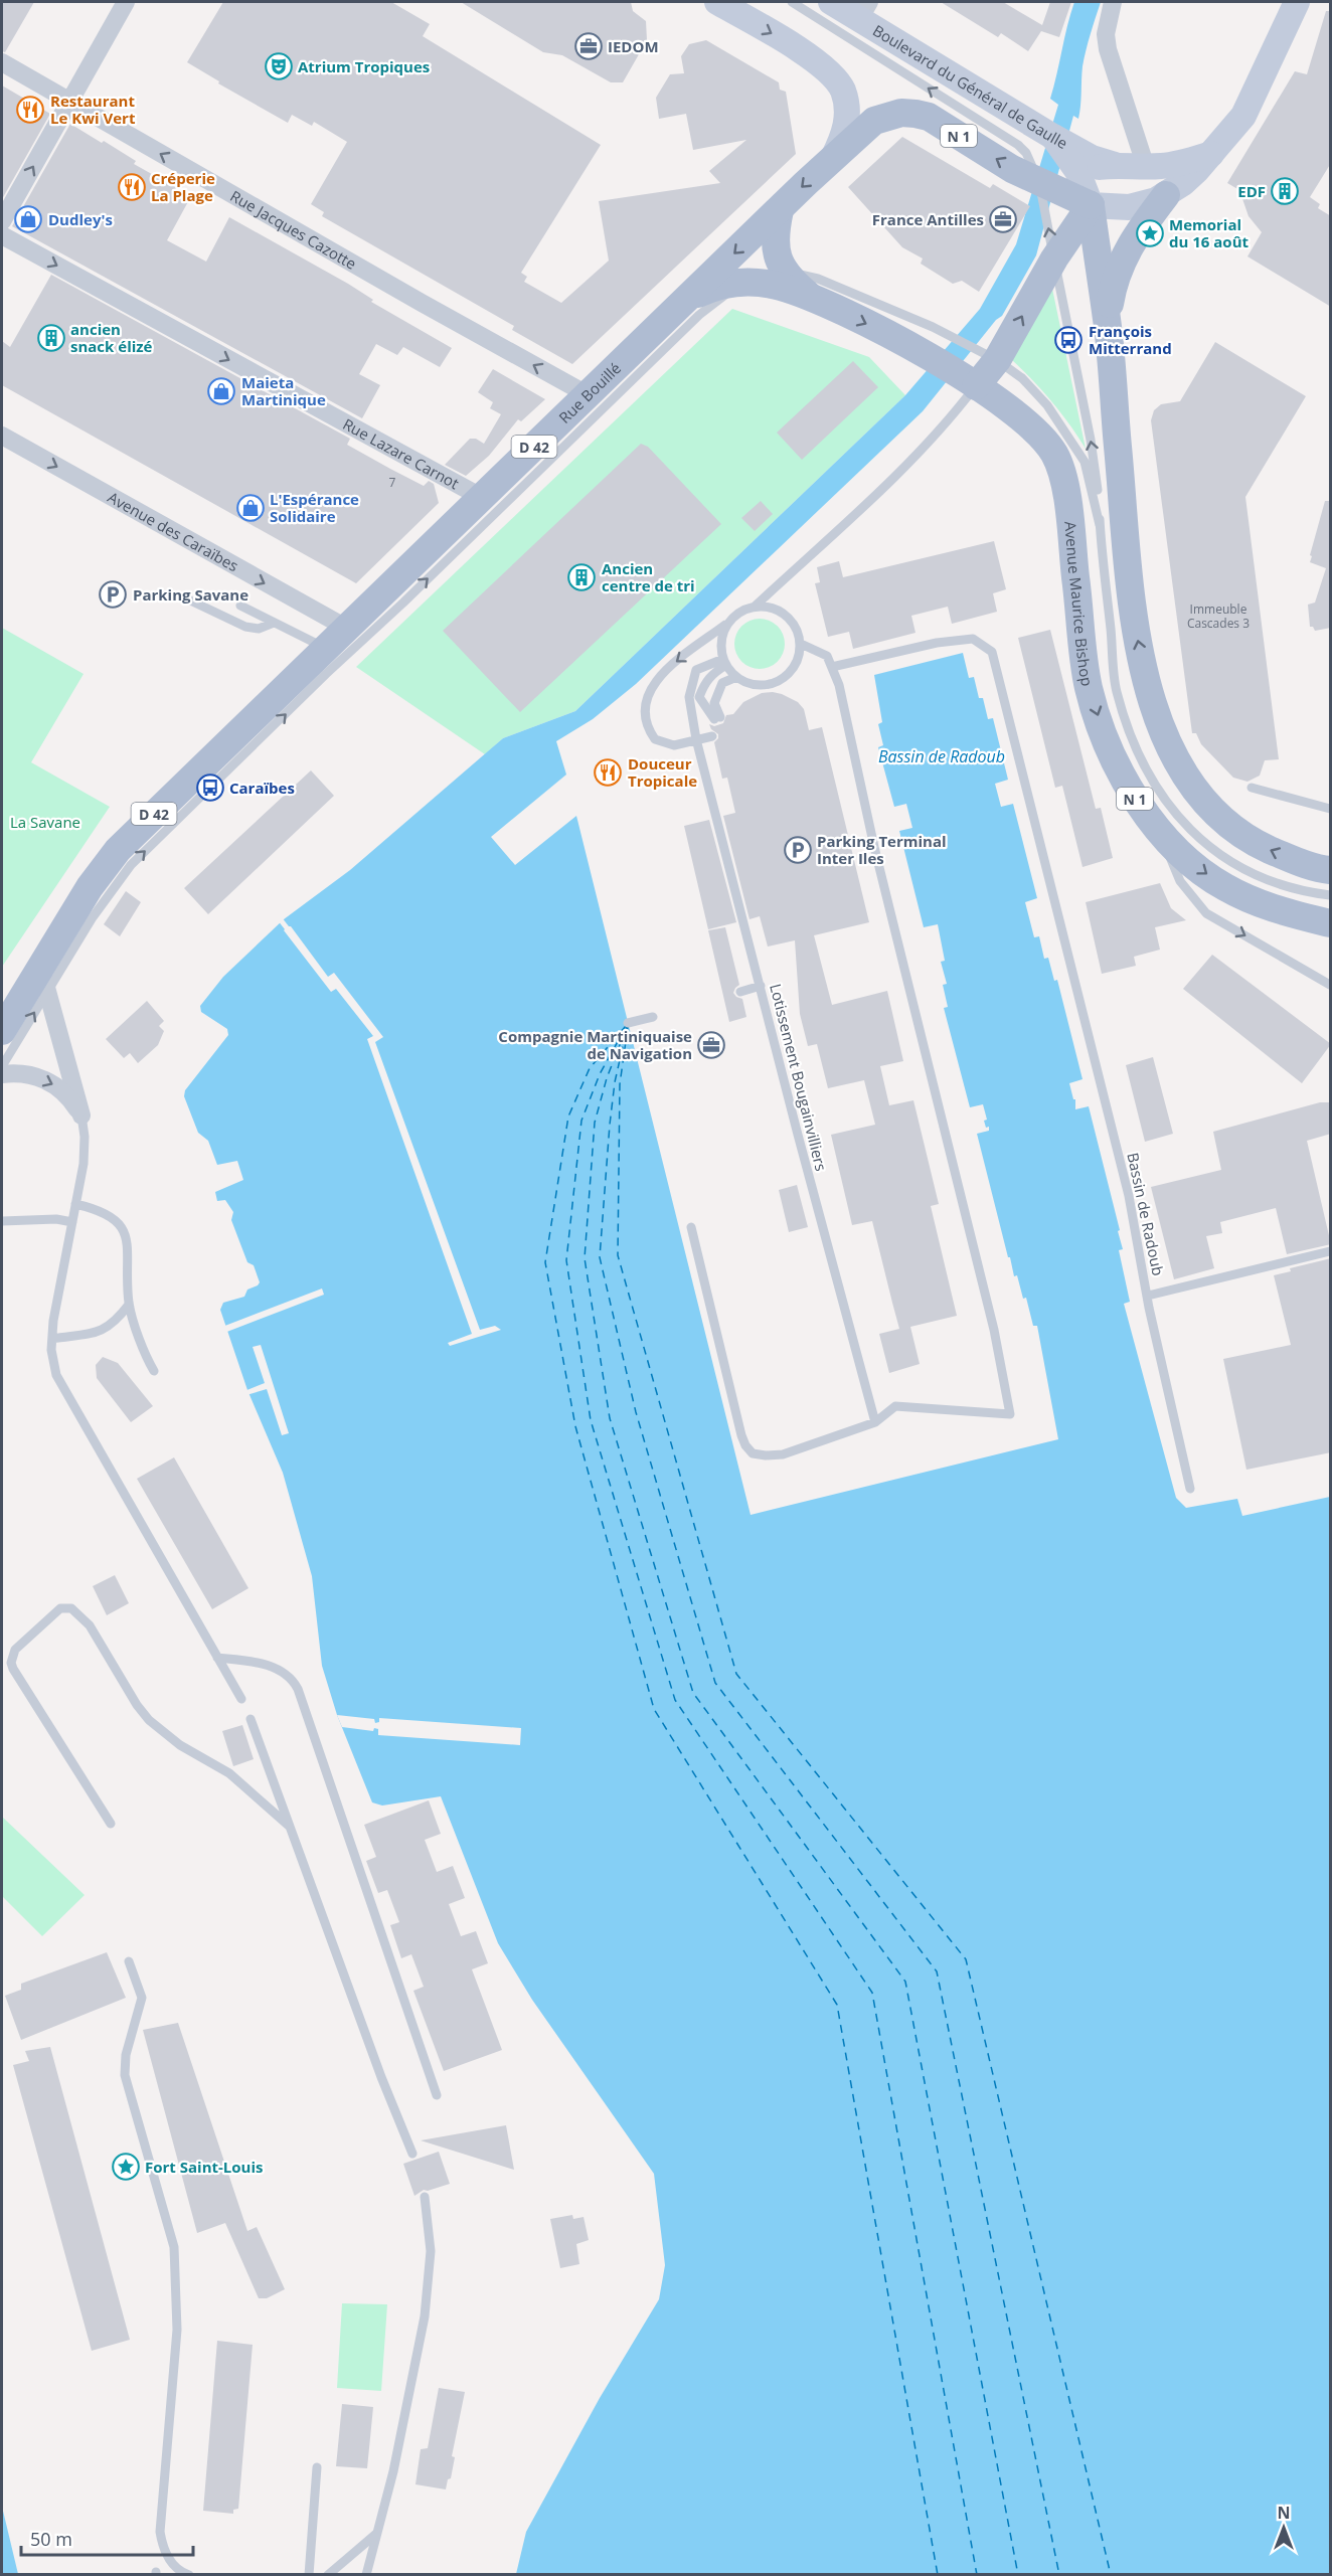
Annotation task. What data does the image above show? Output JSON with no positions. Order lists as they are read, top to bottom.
{
  "streets": {
    "main road": [
      "Boulevard du Général de Gaulle",
      "N 1",
      "Rue Bouillé",
      "D 42",
      "Avenue Maurice Bishop"
    ],
    "street": ["Rue Jacques Cazotte", "Rue Lazare Carnot", "Avenue des Caraïbes"],
    "lane": ["Lotissement Bougainvilliers", "Bassin de Radoub"]
  },
  "crossings": [
    ["Boulevard du Général de Gaulle", "N 1"],
    ["N 1", "Rue Bouillé"],
    ["Rue Jacques Cazotte", "Rue Bouillé"],
    ["Rue Bouillé", "D 42"],
    ["Rue Bouillé", "Rue Lazare Carnot"],
    ["Rue Bouillé", "Avenue des Caraïbes"],
    ["Rue Bouillé", "Avenue Maurice Bishop"],
    ["D 42", "Avenue des Caraïbes"]
  ],
  "one_way": [
    "Rue Jacques Cazotte",
    "Rue Lazare Carnot",
    "Avenue des Caraïbes",
    "Avenue Maurice Bishop"
  ],
  "water": ["Bassin de Radoub"],
  "parks": ["La Savane"],
  "places": {
    "office": ["IEDOM", "France Antilles", "Compagnie Martiniquaise de Navigation"],
    "theatre": ["Atrium Tropiques"],
    "restaurant": ["Restaurant Le Kwi Vert", "Créperie La Plage", "Douceur Tropicale"],
    "building": ["EDF", "ancien snack élizé", "Ancien centre de tri"],
    "shop": ["Dudley's", "Maieta Martinique", "L'Espérance Solidaire"],
    "place": ["Memorial du 16 août", "Fort Saint-Louis"],
    "bus stop": ["François Mitterrand", "Caraïbes"],
    "parking": ["Parking Savane", "Parking Terminal Inter Iles"]
  },
  "house_numbers": ["7", "Immeuble Cascades 3"],
  "scale_bar": "50 m",
  "north": "top"
}
